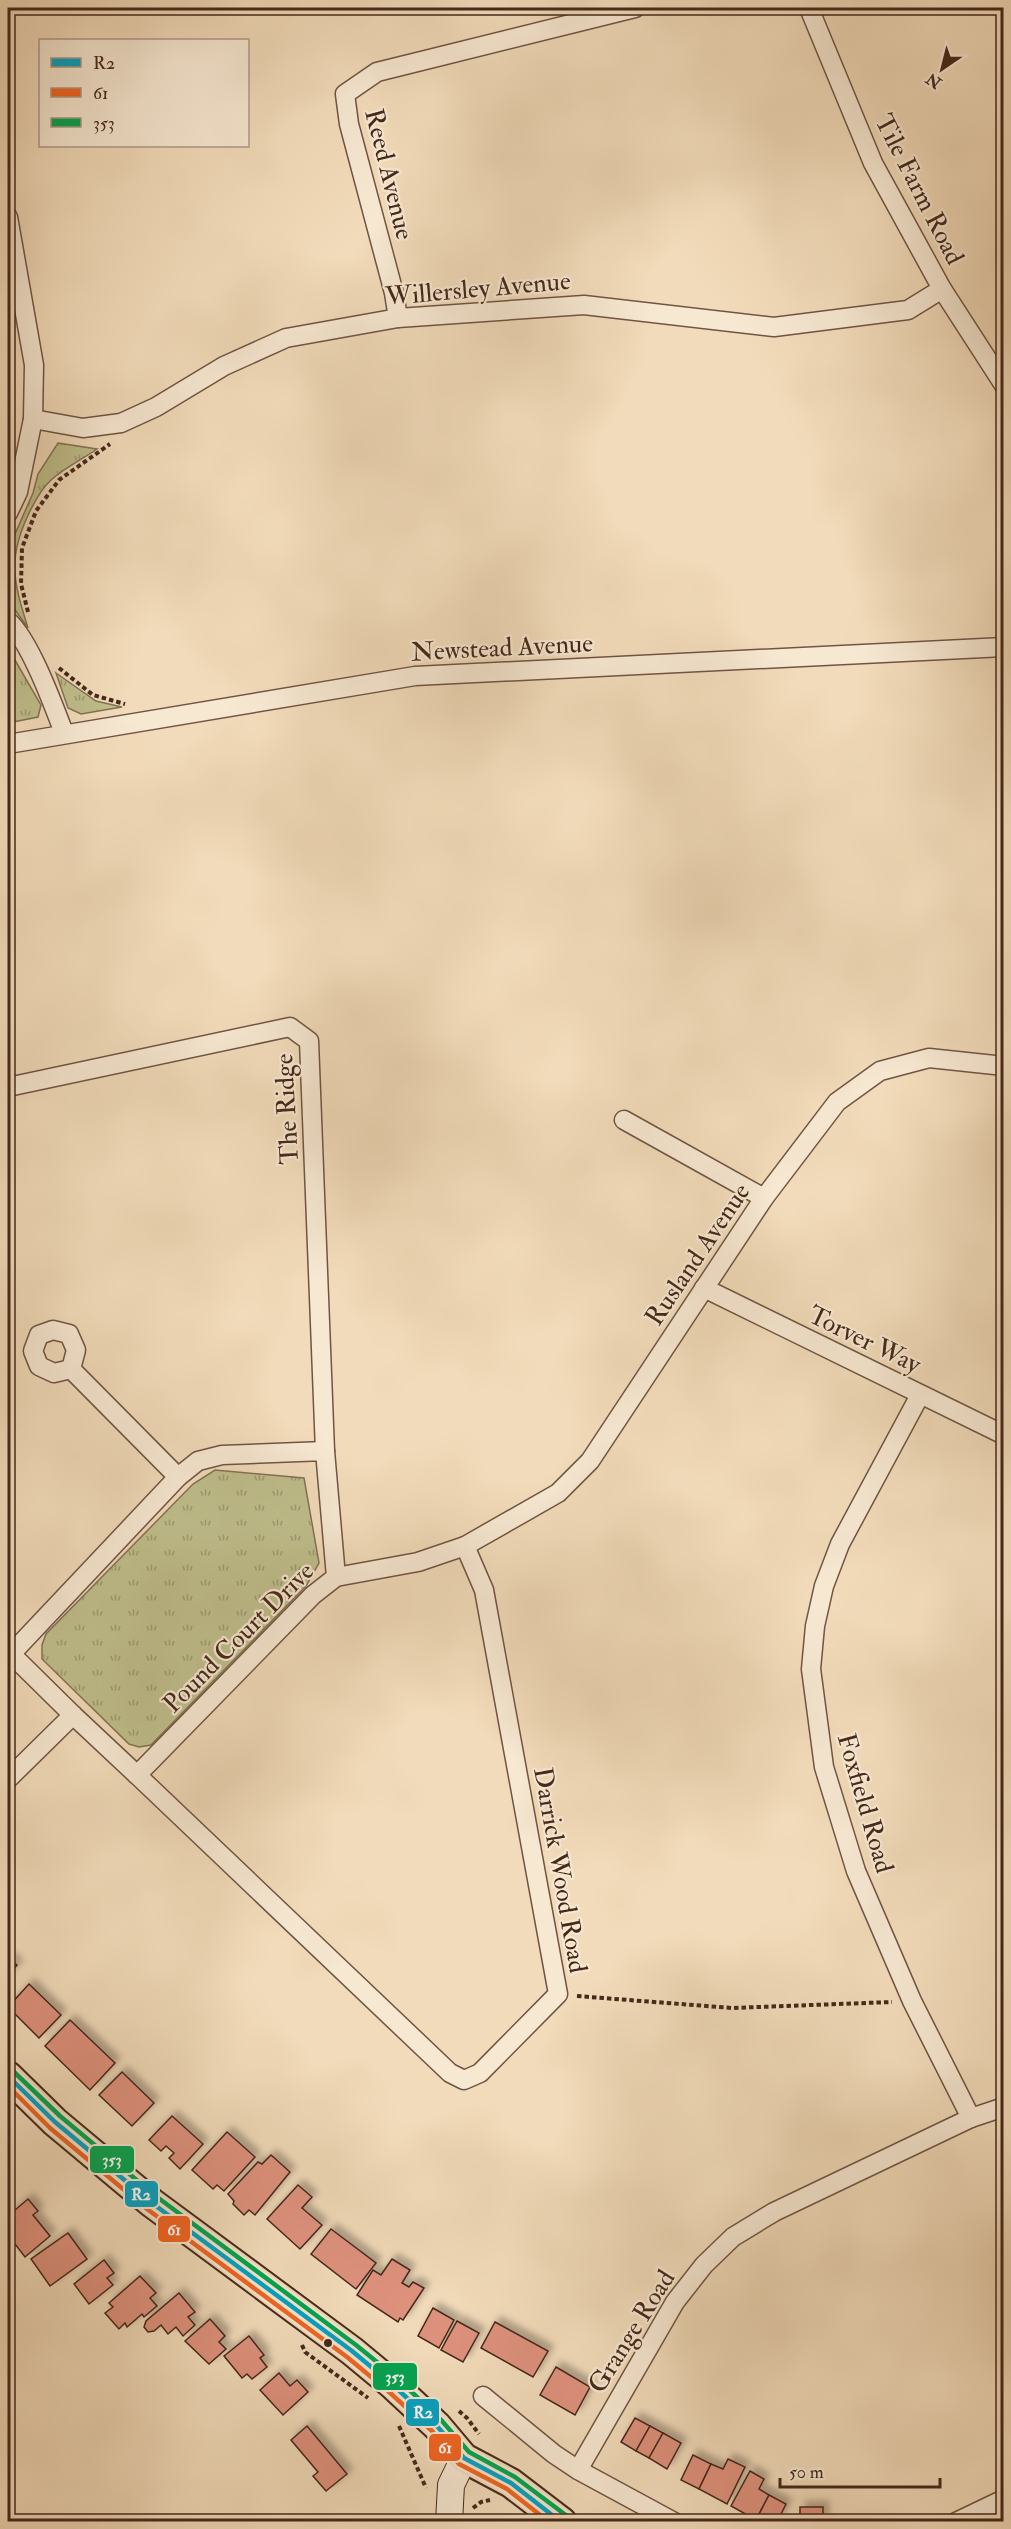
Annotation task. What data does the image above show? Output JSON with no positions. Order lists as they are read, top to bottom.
{
  "streets": {
    "street": [
      "Reed Avenue",
      "Tile Farm Road",
      "Willersley Avenue",
      "Newstead Avenue",
      "The Ridge",
      "Rusland Avenue",
      "Torver Way",
      "Pound Court Drive",
      "Foxfield Road",
      "Darrick Wood Road",
      "Grange Road"
    ]
  },
  "crossings": [
    ["Reed Avenue", "Willersley Avenue"],
    ["Tile Farm Road", "Willersley Avenue"],
    ["The Ridge", "Pound Court Drive"],
    ["Rusland Avenue", "Torver Way"],
    ["Rusland Avenue", "Pound Court Drive"],
    ["Rusland Avenue", "Darrick Wood Road"],
    ["Torver Way", "Foxfield Road"],
    ["Pound Court Drive", "Darrick Wood Road"],
    ["Foxfield Road", "Grange Road"]
  ],
  "lines": ["transit line 353", "transit line R2", "transit line 61"],
  "legend": ["R2", "61", "353"],
  "scale_bar": "50 m",
  "north": "bottom left"
}
